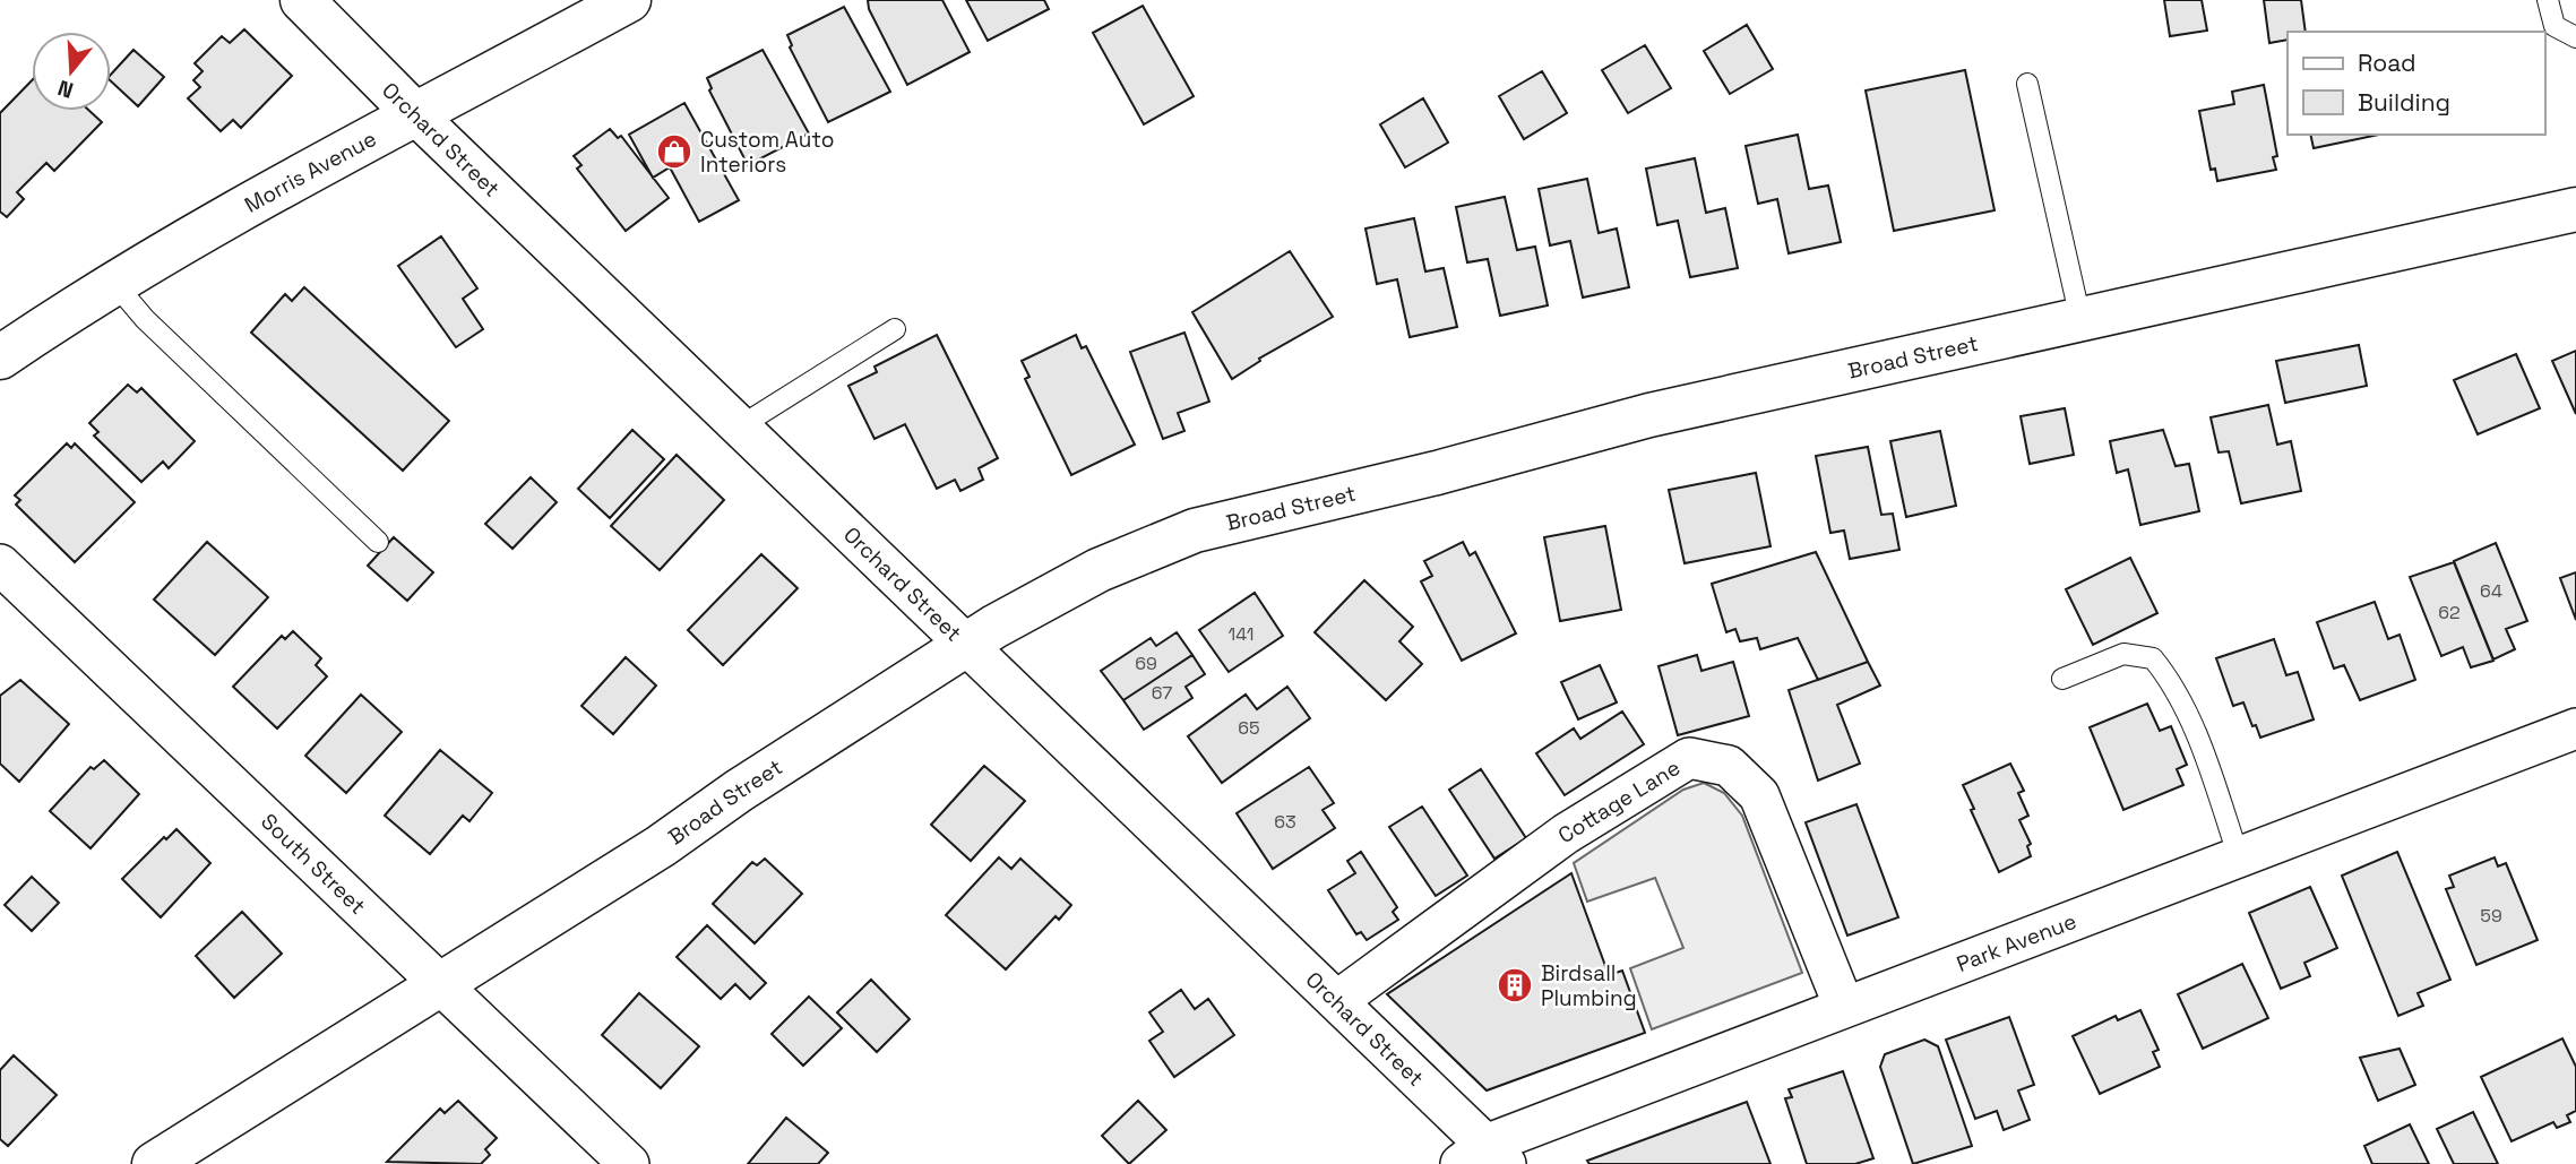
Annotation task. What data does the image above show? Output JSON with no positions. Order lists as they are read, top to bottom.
{
  "streets": {
    "main road": ["Orchard Street", "Morris Avenue", "Broad Street"],
    "street": ["Cottage Lane", "South Street", "Park Avenue"]
  },
  "crossings": [
    ["Orchard Street", "Morris Avenue"],
    ["Orchard Street", "Broad Street"],
    ["Orchard Street", "Cottage Lane"],
    ["Orchard Street", "Park Avenue"],
    ["Broad Street", "South Street"],
    ["Cottage Lane", "Park Avenue"]
  ],
  "places": {
    "shop": ["Custom Auto Interiors"],
    "building": ["Birdsall Plumbing"]
  },
  "house_numbers": [
    "64",
    "62",
    "141",
    "69",
    "67",
    "65",
    "63",
    "59"
  ],
  "legend": ["Road", "Building"],
  "north": "bottom"
}
